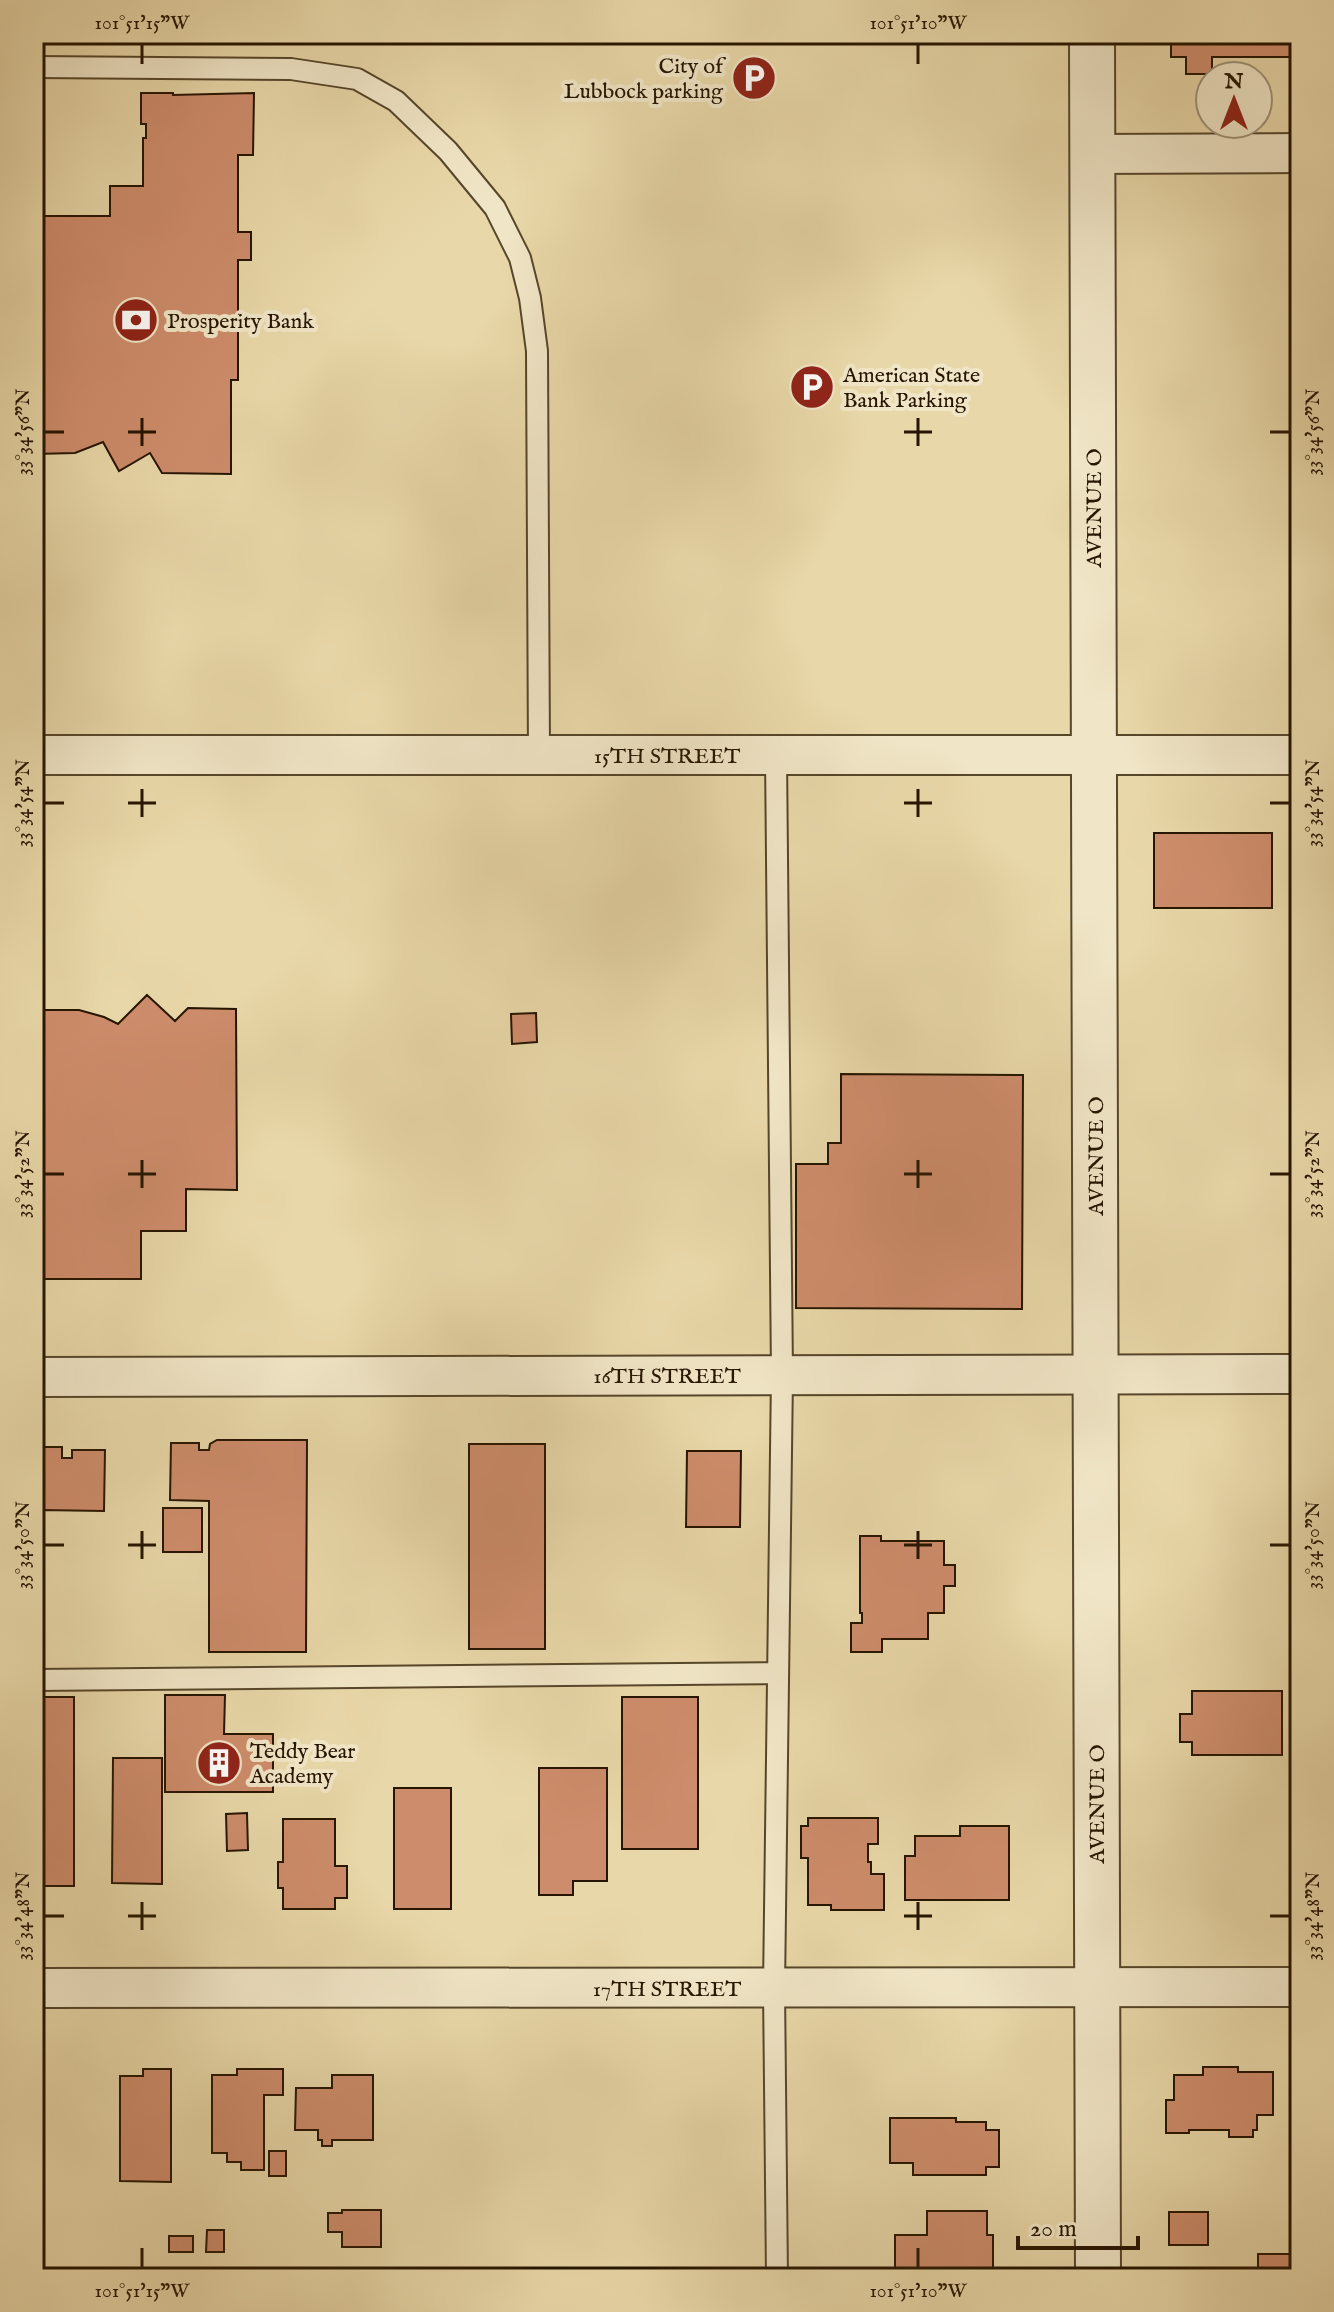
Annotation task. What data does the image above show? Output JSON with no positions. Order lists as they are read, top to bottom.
{
  "streets": {
    "street": [
      "AVENUE O",
      "15TH STREET",
      "16TH STREET",
      "17TH STREET"
    ]
  },
  "crossings": [
    ["AVENUE O", "15TH STREET"],
    ["AVENUE O", "16TH STREET"],
    ["AVENUE O", "17TH STREET"]
  ],
  "places": {
    "parking": ["City of Lubbock parking", "American State Bank Parking"],
    "bank": ["Prosperity Bank"],
    "building": ["Teddy Bear Academy"]
  },
  "scale_bar": "20 m",
  "north": "top",
  "coordinates": [
    "101°51'15\"W",
    "101°51'10\"W",
    "33°34'56\"N",
    "33°34'54\"N",
    "33°34'52\"N",
    "33°34'50\"N",
    "33°34'48\"N"
  ]
}
